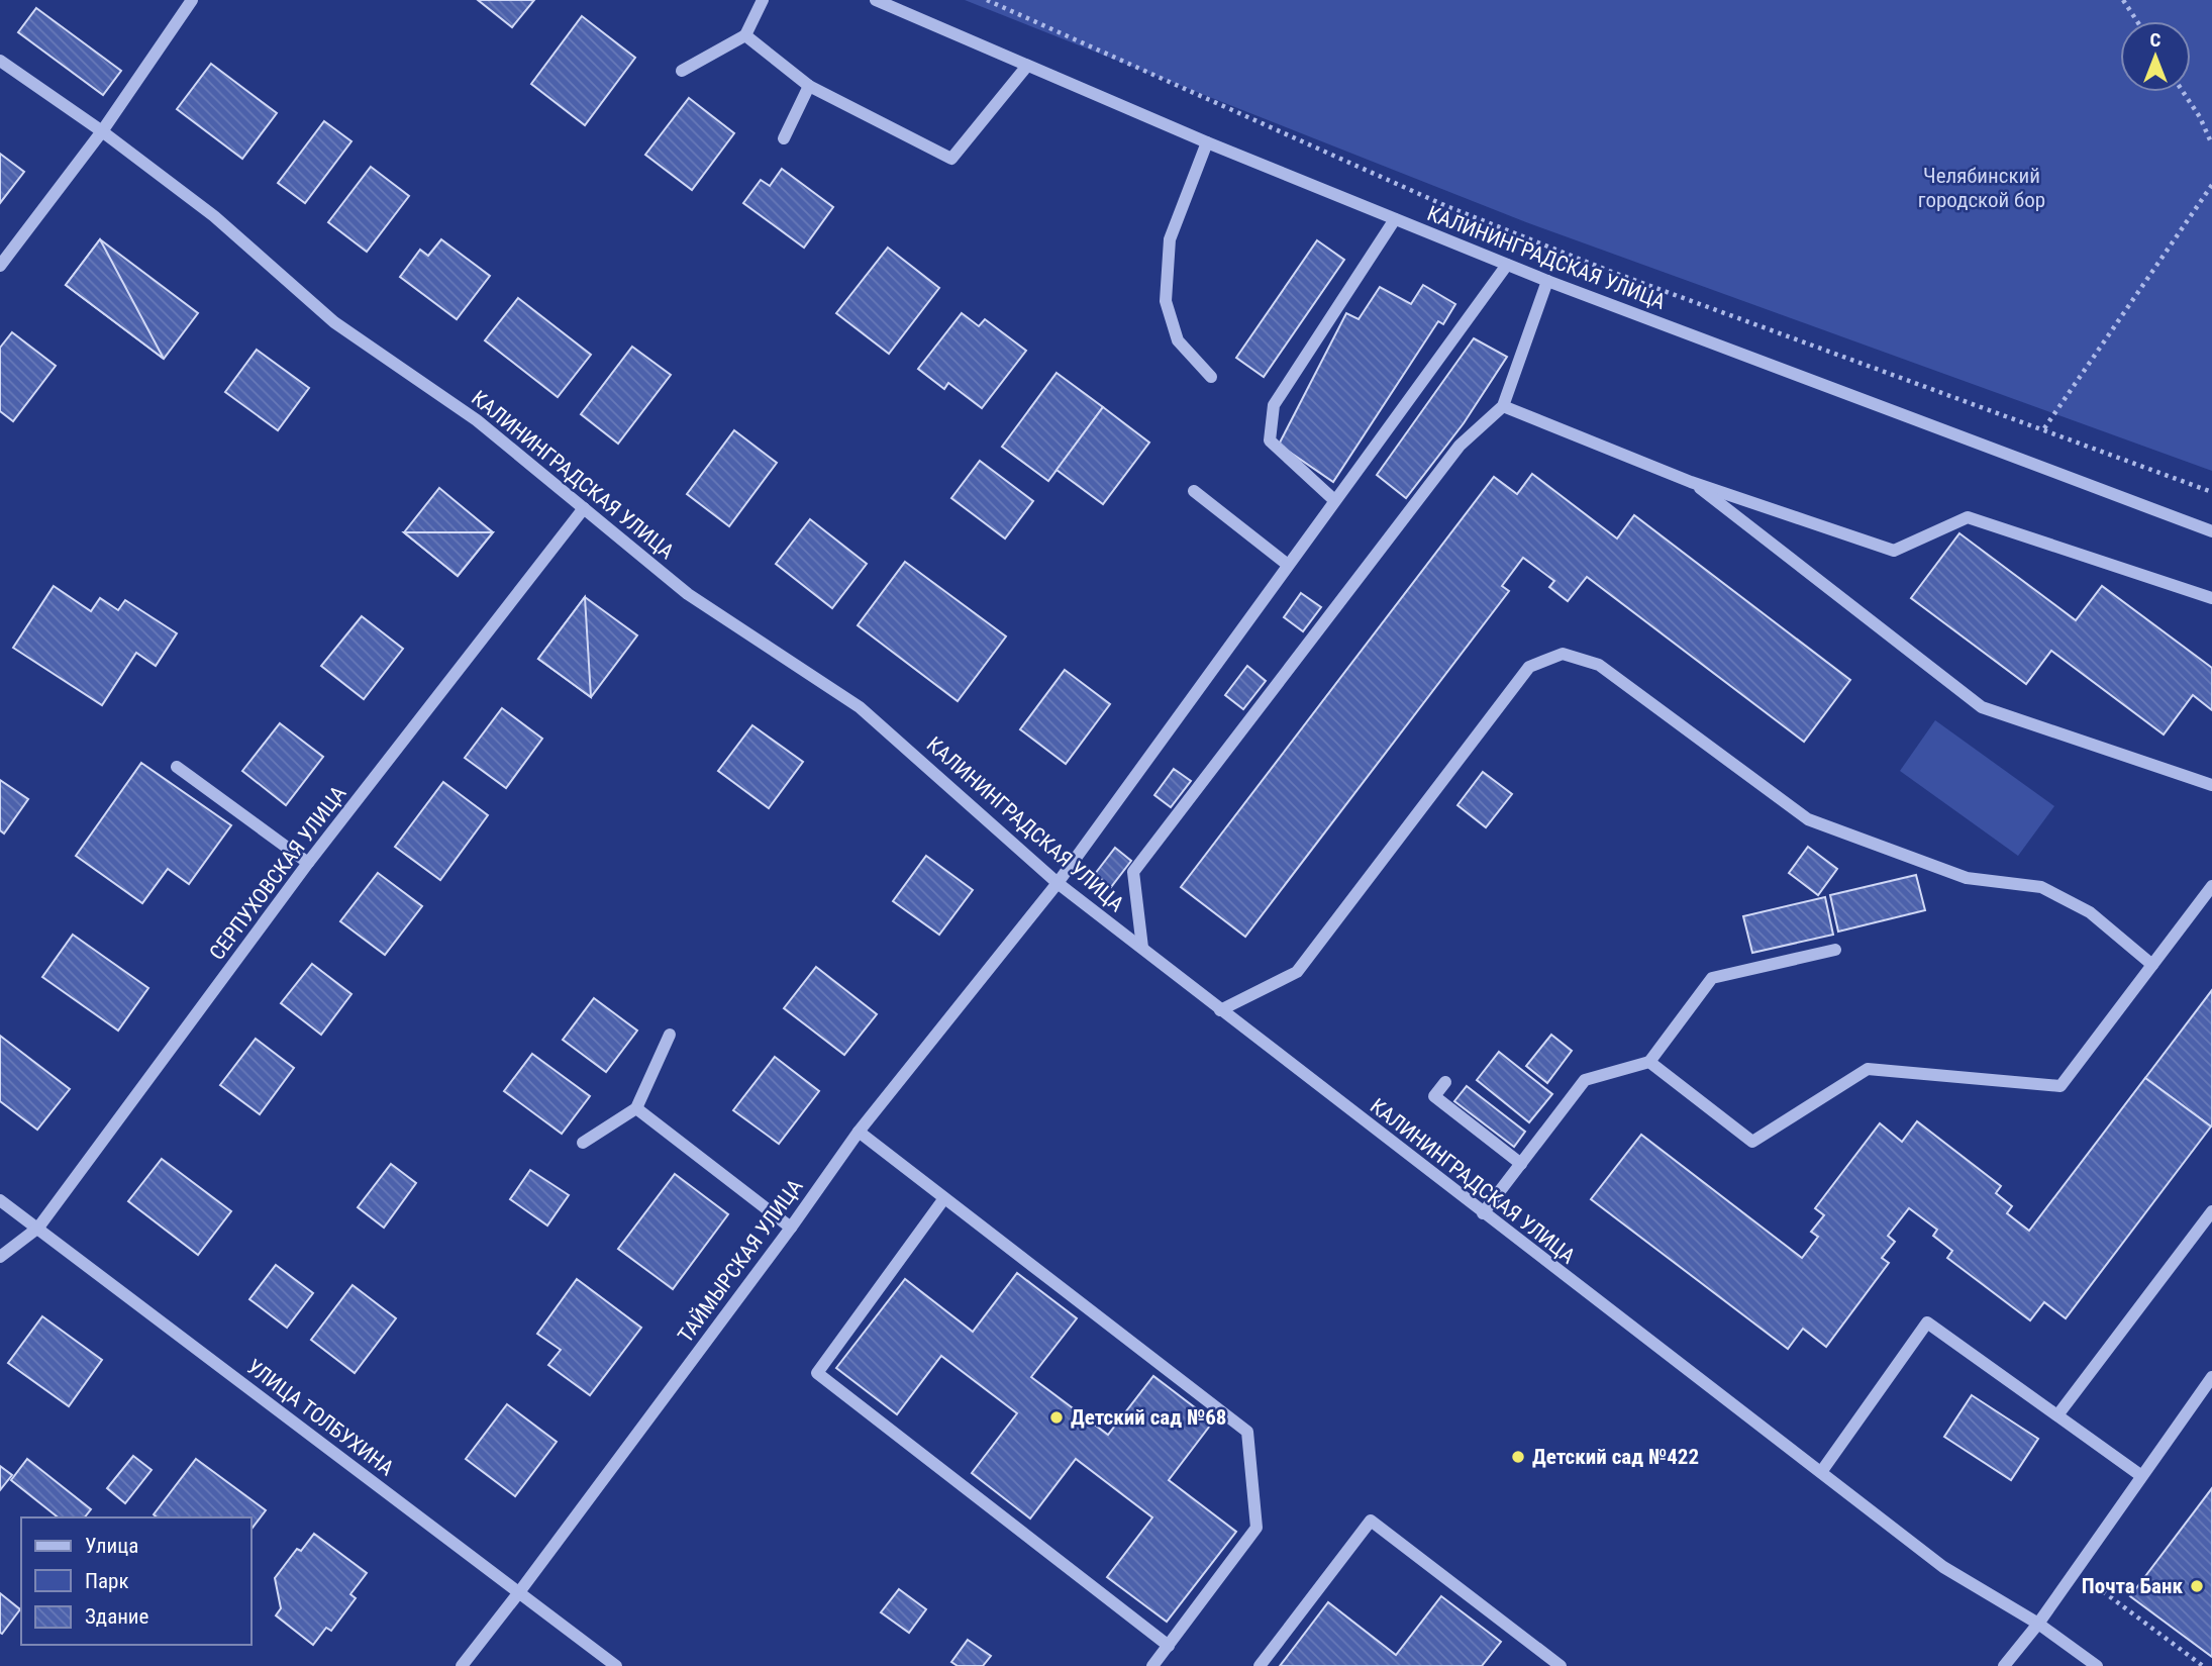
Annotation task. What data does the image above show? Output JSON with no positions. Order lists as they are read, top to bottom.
{
  "streets": {
    "street": [
      "КАЛИНИНГРАДСКАЯ УЛИЦА",
      "СЕРПУХОВСКАЯ УЛИЦА",
      "ТАЙМЫРСКАЯ УЛИЦА",
      "УЛИЦА ТОЛБУХИНА"
    ]
  },
  "crossings": [
    ["КАЛИНИНГРАДСКАЯ УЛИЦА", "СЕРПУХОВСКАЯ УЛИЦА"],
    ["КАЛИНИНГРАДСКАЯ УЛИЦА", "ТАЙМЫРСКАЯ УЛИЦА"],
    ["СЕРПУХОВСКАЯ УЛИЦА", "УЛИЦА ТОЛБУХИНА"],
    ["ТАЙМЫРСКАЯ УЛИЦА", "УЛИЦА ТОЛБУХИНА"]
  ],
  "parks": ["Челябинский городской бор"],
  "places": ["Детский сад №68", "Детский сад №422", "Почта Банк"],
  "legend": ["Улица", "Парк", "Здание"],
  "north": "top"
}
